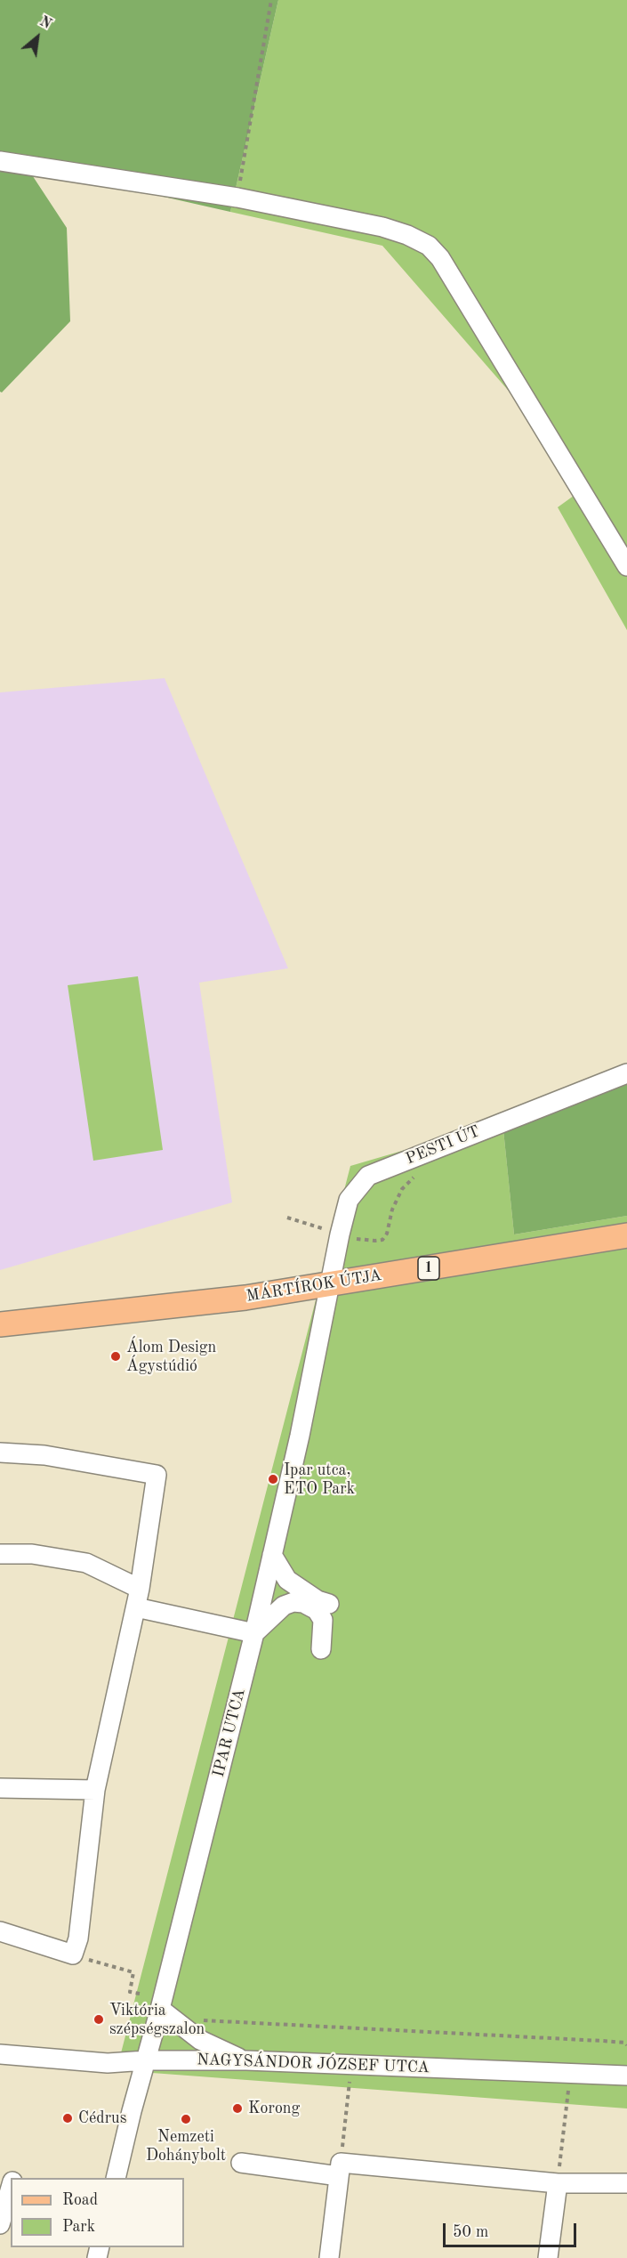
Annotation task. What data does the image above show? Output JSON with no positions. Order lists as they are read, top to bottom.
{
  "streets": {
    "main road": ["1", "MÁRTÍROK ÚTJA"],
    "street": ["PESTI ÚT", "IPAR UTCA", "NAGYSÁNDOR JÓZSEF UTCA"]
  },
  "crossings": [
    ["PESTI ÚT", "MÁRTÍROK ÚTJA"],
    ["PESTI ÚT", "IPAR UTCA"],
    ["MÁRTÍROK ÚTJA", "IPAR UTCA"],
    ["IPAR UTCA", "NAGYSÁNDOR JÓZSEF UTCA"]
  ],
  "places": [
    "Álom Design Ágystúdió",
    "Ipar utca, ETO Park",
    "Viktória szépségszalon",
    "Korong",
    "Cédrus",
    "Nemzeti Dohánybolt"
  ],
  "legend": ["Road", "Park"],
  "scale_bar": "50 m",
  "north": "top right"
}
